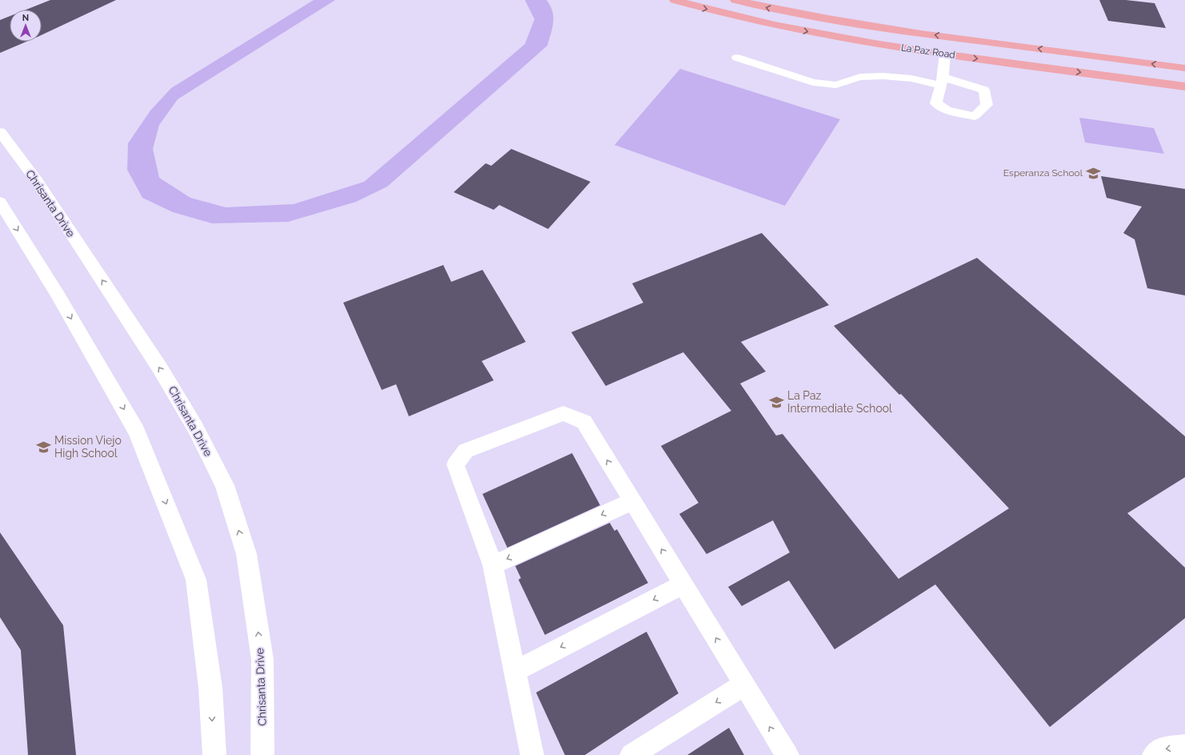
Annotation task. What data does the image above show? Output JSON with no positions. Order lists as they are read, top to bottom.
{
  "streets": {
    "main road": ["La Paz Road"],
    "street": ["Chrisanta Drive"]
  },
  "places": {
    "school or university": ["Esperanza School", "La Paz Intermediate School", "Mission Viejo High School"]
  },
  "north": "top"
}
